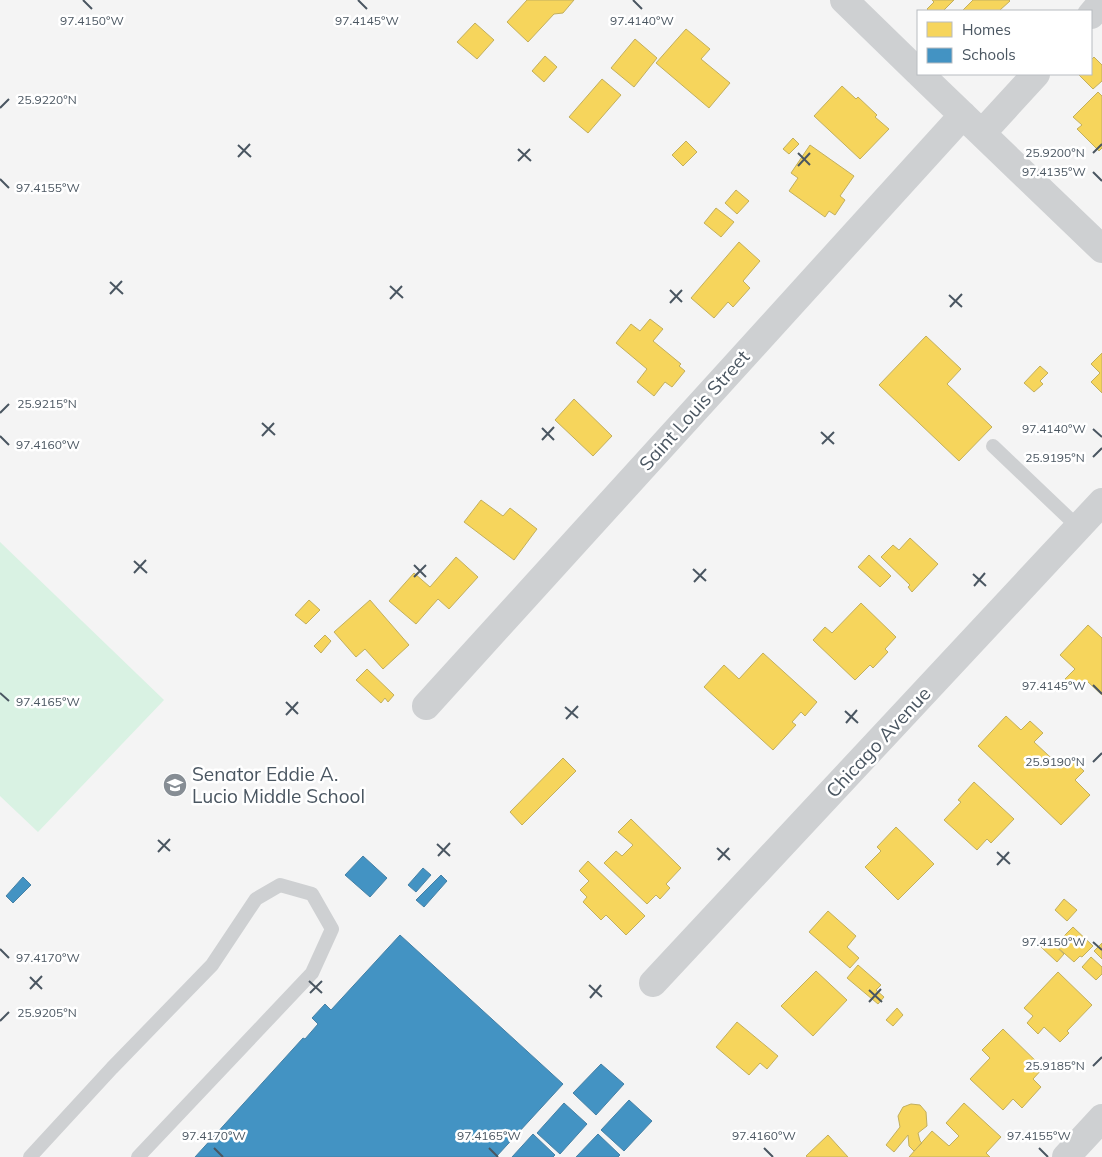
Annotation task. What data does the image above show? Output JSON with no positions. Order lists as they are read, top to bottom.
{
  "streets": {
    "street": ["Saint Louis Street", "Chicago Avenue"]
  },
  "places": {
    "school or university": ["Senator Eddie A. Lucio Middle School"]
  },
  "legend": ["Homes", "Schools"],
  "coordinates": [
    "97.4150°W",
    "97.4145°W",
    "97.4140°W",
    "25.9220°N",
    "25.9200°N",
    "97.4135°W",
    "97.4155°W",
    "25.9215°N",
    "97.4160°W",
    "25.9195°N",
    "97.4165°W",
    "25.9190°N",
    "97.4170°W",
    "25.9205°N",
    "25.9185°N"
  ]
}
